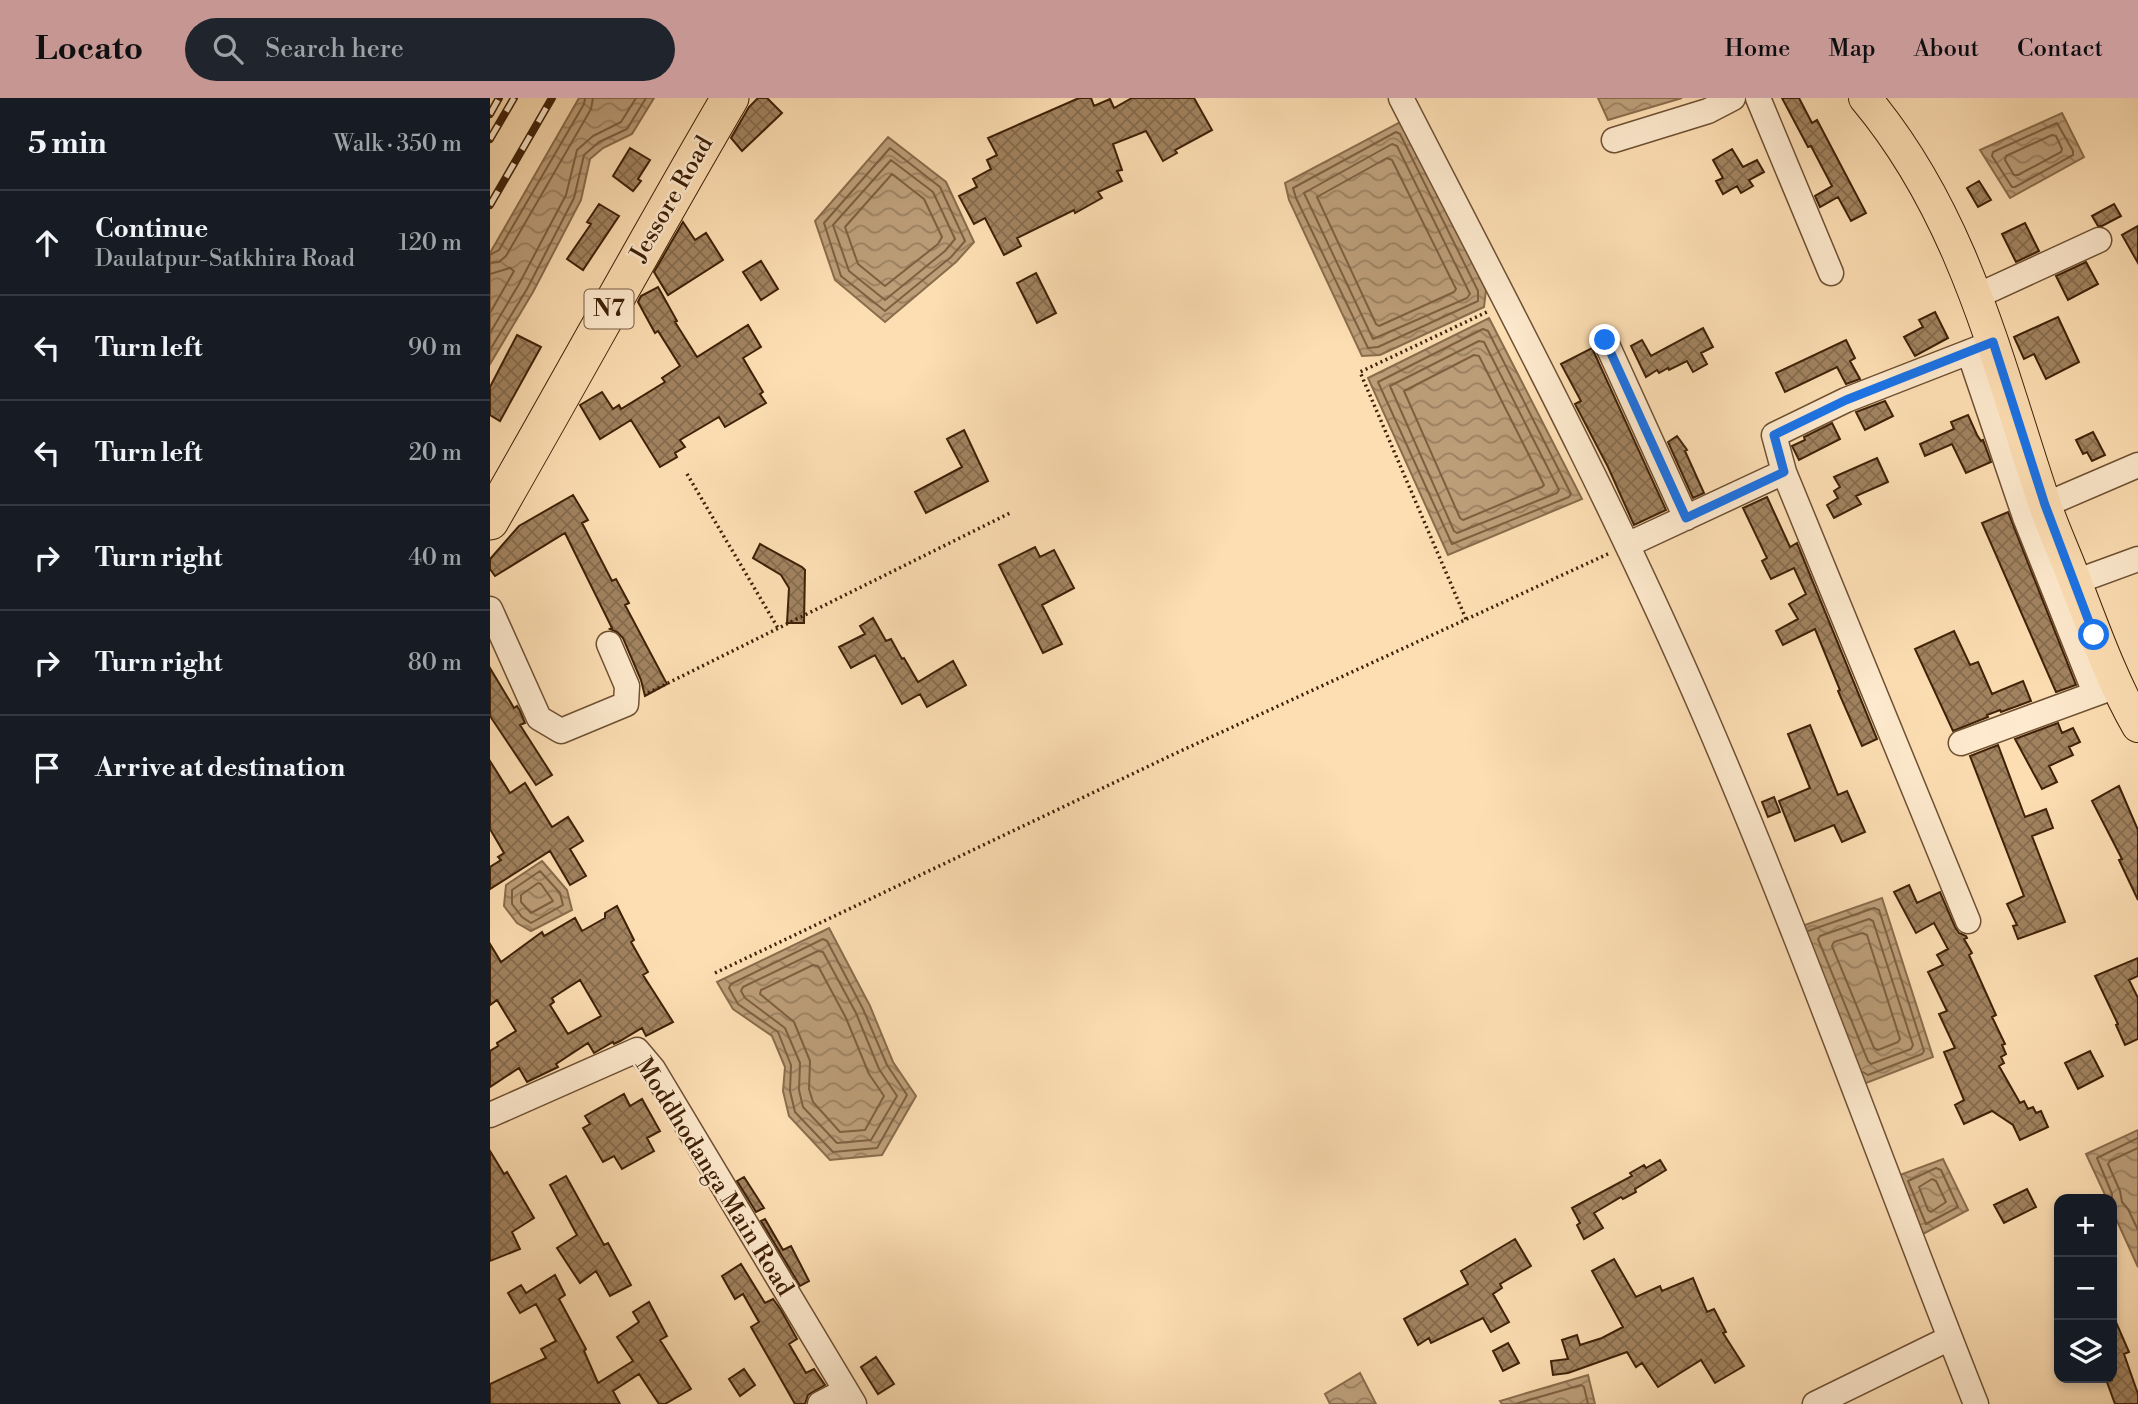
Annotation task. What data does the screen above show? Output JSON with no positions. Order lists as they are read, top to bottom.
{
  "streets": {
    "highway": ["Jessore Road", "N7"],
    "street": ["Moddhodanga Main Road"]
  },
  "page": {
    "header": "Locato",
    "search": "Search here",
    "nav": [
      "Home",
      "Map",
      "About",
      "Contact"
    ],
    "heading": ["5 min", "Walk · 350 m"],
    "list": [
      ["Continue", "Daulatpur-Satkhira Road", "120 m"],
      ["Turn left", "90 m"],
      ["Turn left", "20 m"],
      ["Turn right", "40 m"],
      ["Turn right", "80 m"],
      "Arrive at destination"
    ],
    "map_buttons": ["+", "−"]
  }
}
